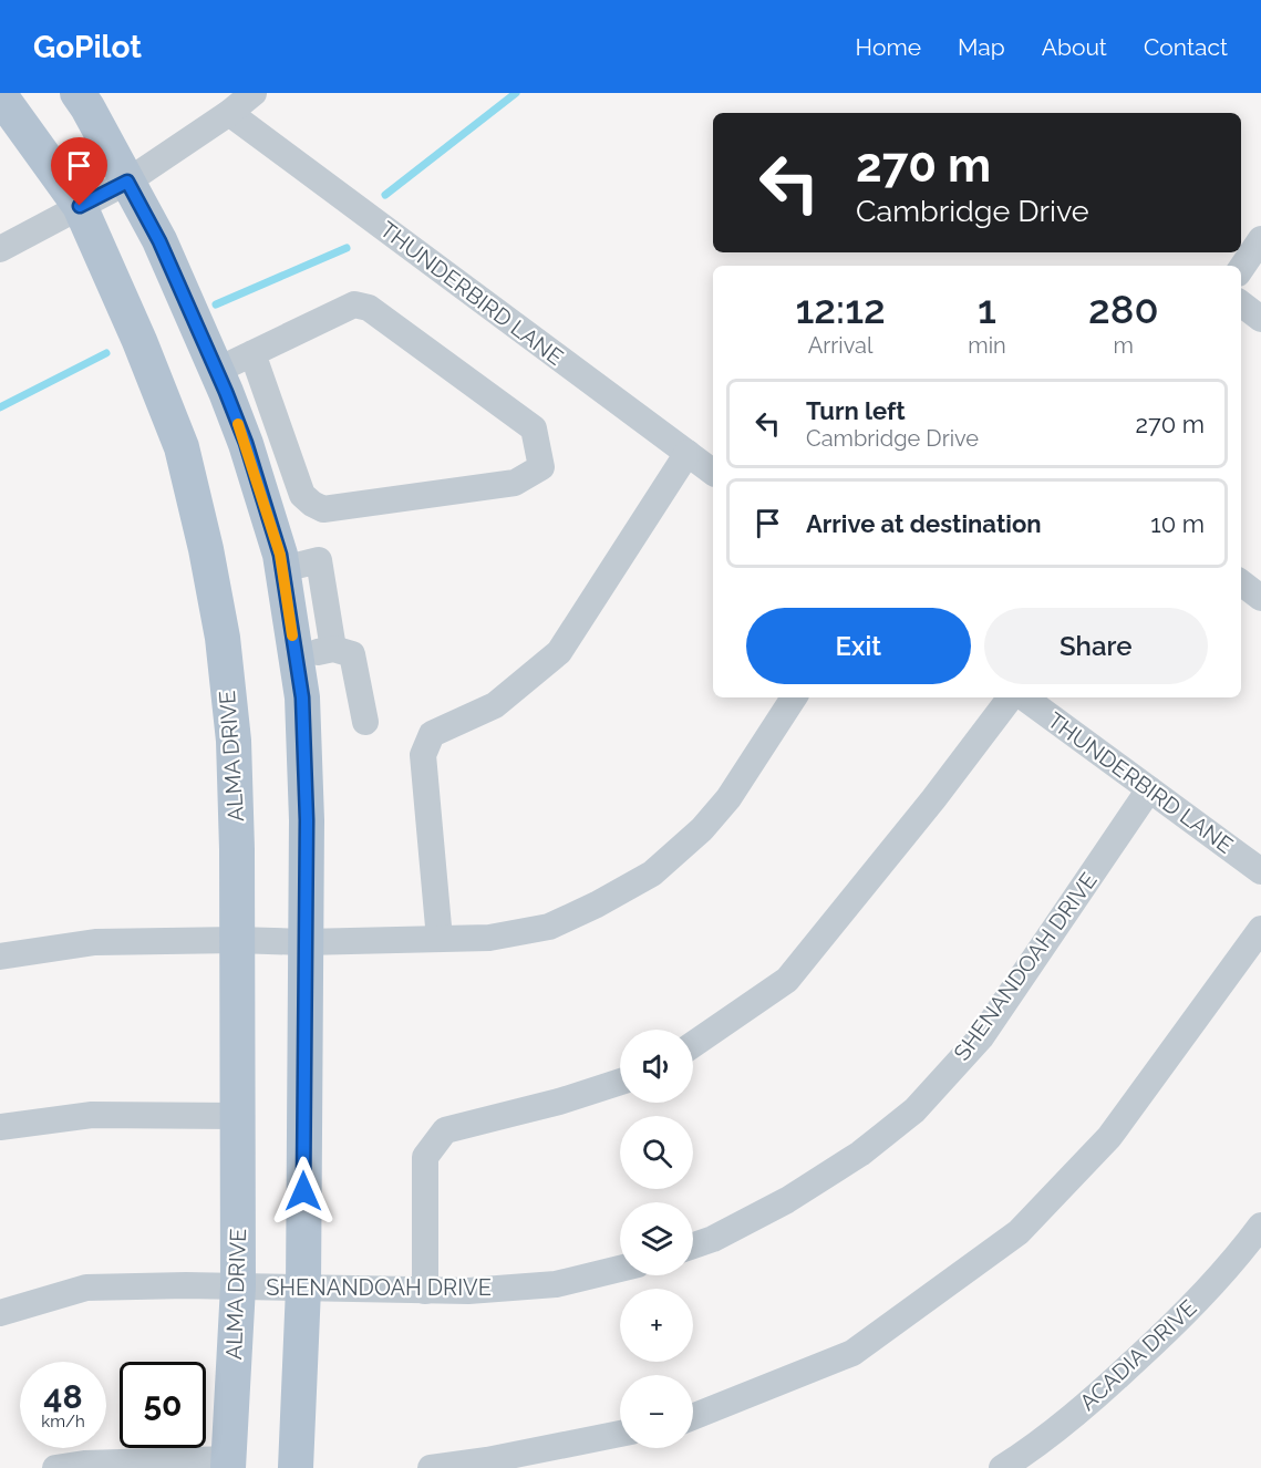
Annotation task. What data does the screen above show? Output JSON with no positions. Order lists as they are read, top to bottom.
{
  "streets": {
    "main road": ["ALMA DRIVE"],
    "street": ["THUNDERBIRD LANE", "SHENANDOAH DRIVE", "ACADIA DRIVE"]
  },
  "crossings": [
    ["THUNDERBIRD LANE", "SHENANDOAH DRIVE"],
    ["ALMA DRIVE", "SHENANDOAH DRIVE"]
  ],
  "page": {
    "header": "GoPilot",
    "nav": [
      "Home",
      "Map",
      "About",
      "Contact"
    ],
    "turn": ["270 m", "Cambridge Drive"],
    "eta": [
      "12:12",
      "Arrival",
      "1",
      "min",
      "280",
      "m"
    ],
    "list": [
      {
        "name": "Turn left",
        "note": "Cambridge Drive",
        "value": "270 m"
      },
      {
        "name": "Arrive at destination",
        "value": "10 m"
      }
    ],
    "buttons": ["Exit", "Share"],
    "map_buttons": ["+", "−"],
    "speed": "48 km/h",
    "limit": "50"
  }
}
